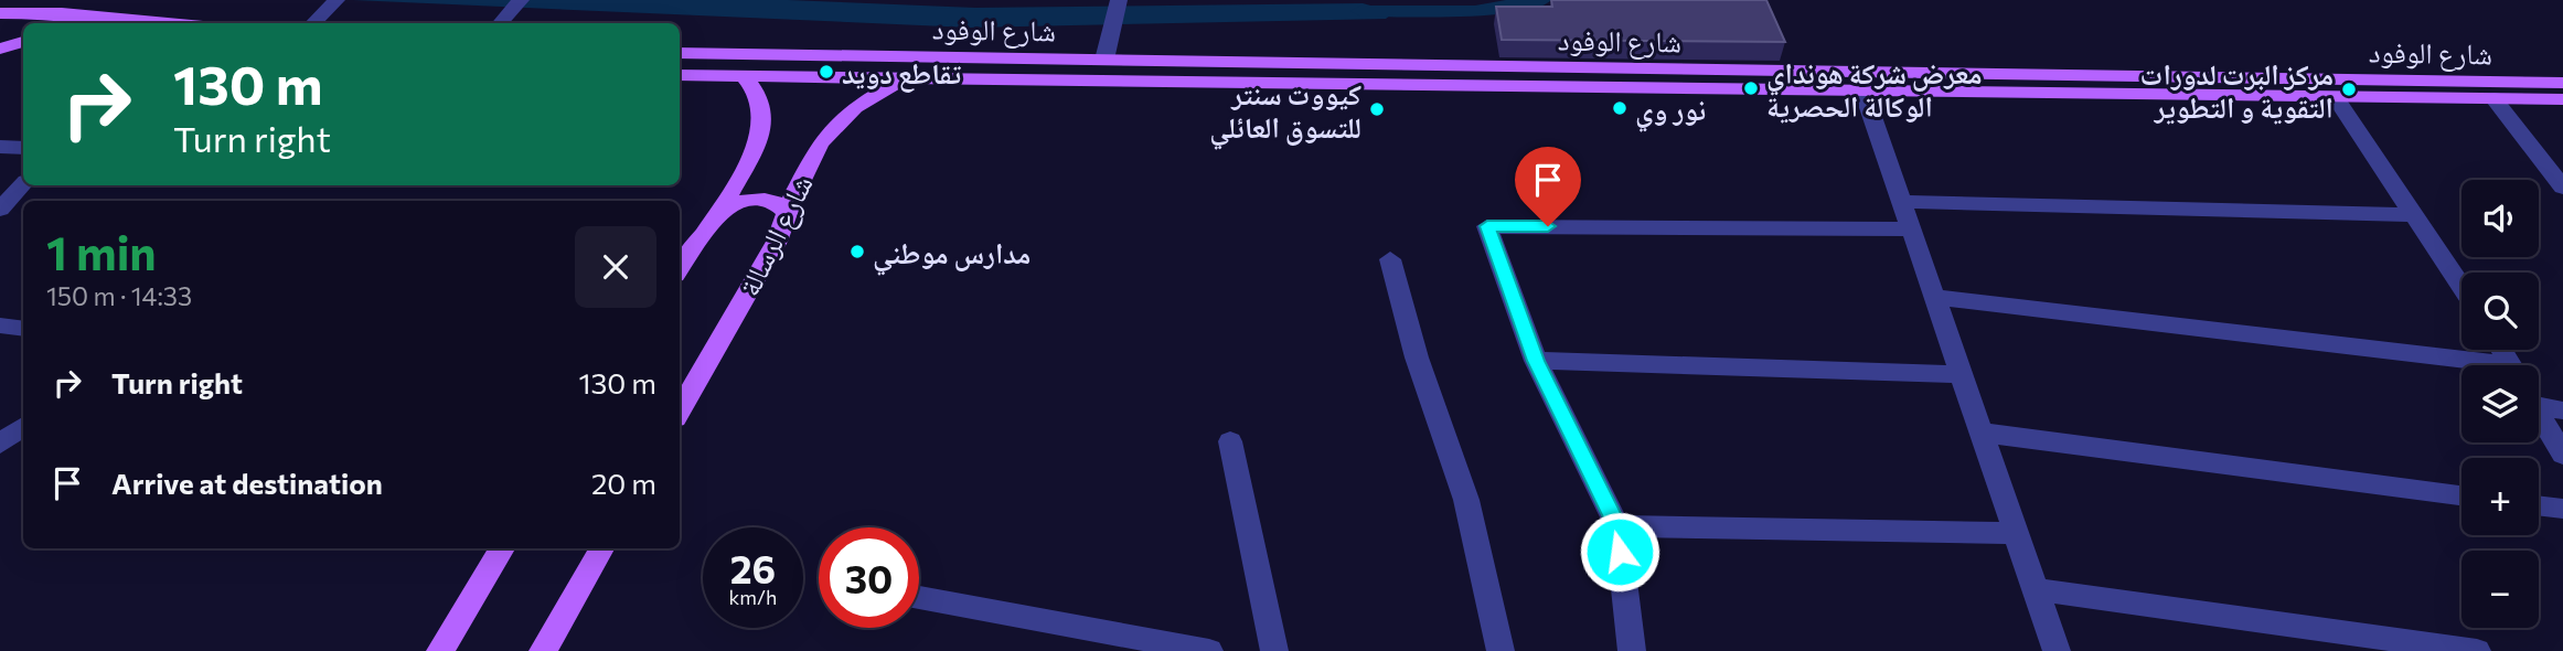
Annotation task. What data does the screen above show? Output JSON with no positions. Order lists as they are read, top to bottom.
{
  "streets": {
    "main road": ["شارع الوفود", "شارع الرسالة"]
  },
  "crossings": [
    ["شارع الوفود", "شارع الرسالة"]
  ],
  "places": [
    "تقاطع دويد",
    "معرض شركة هونداي الوكالة الحصرية",
    "مركز البرت لدورات التقوية و التطوير",
    "نور وي",
    "كيووت سنتر للتسوق العائلي",
    "مدارس موطني"
  ],
  "page": {
    "turn": ["130 m", "Turn right"],
    "map_buttons": ["+", "−"],
    "heading": ["1 min", "150 m · 14:33"],
    "list": [
      {
        "name": "Turn right",
        "value": "130 m"
      },
      {
        "name": "Arrive at destination",
        "value": "20 m"
      }
    ],
    "speed": "26 km/h",
    "limit": "30"
  }
}
